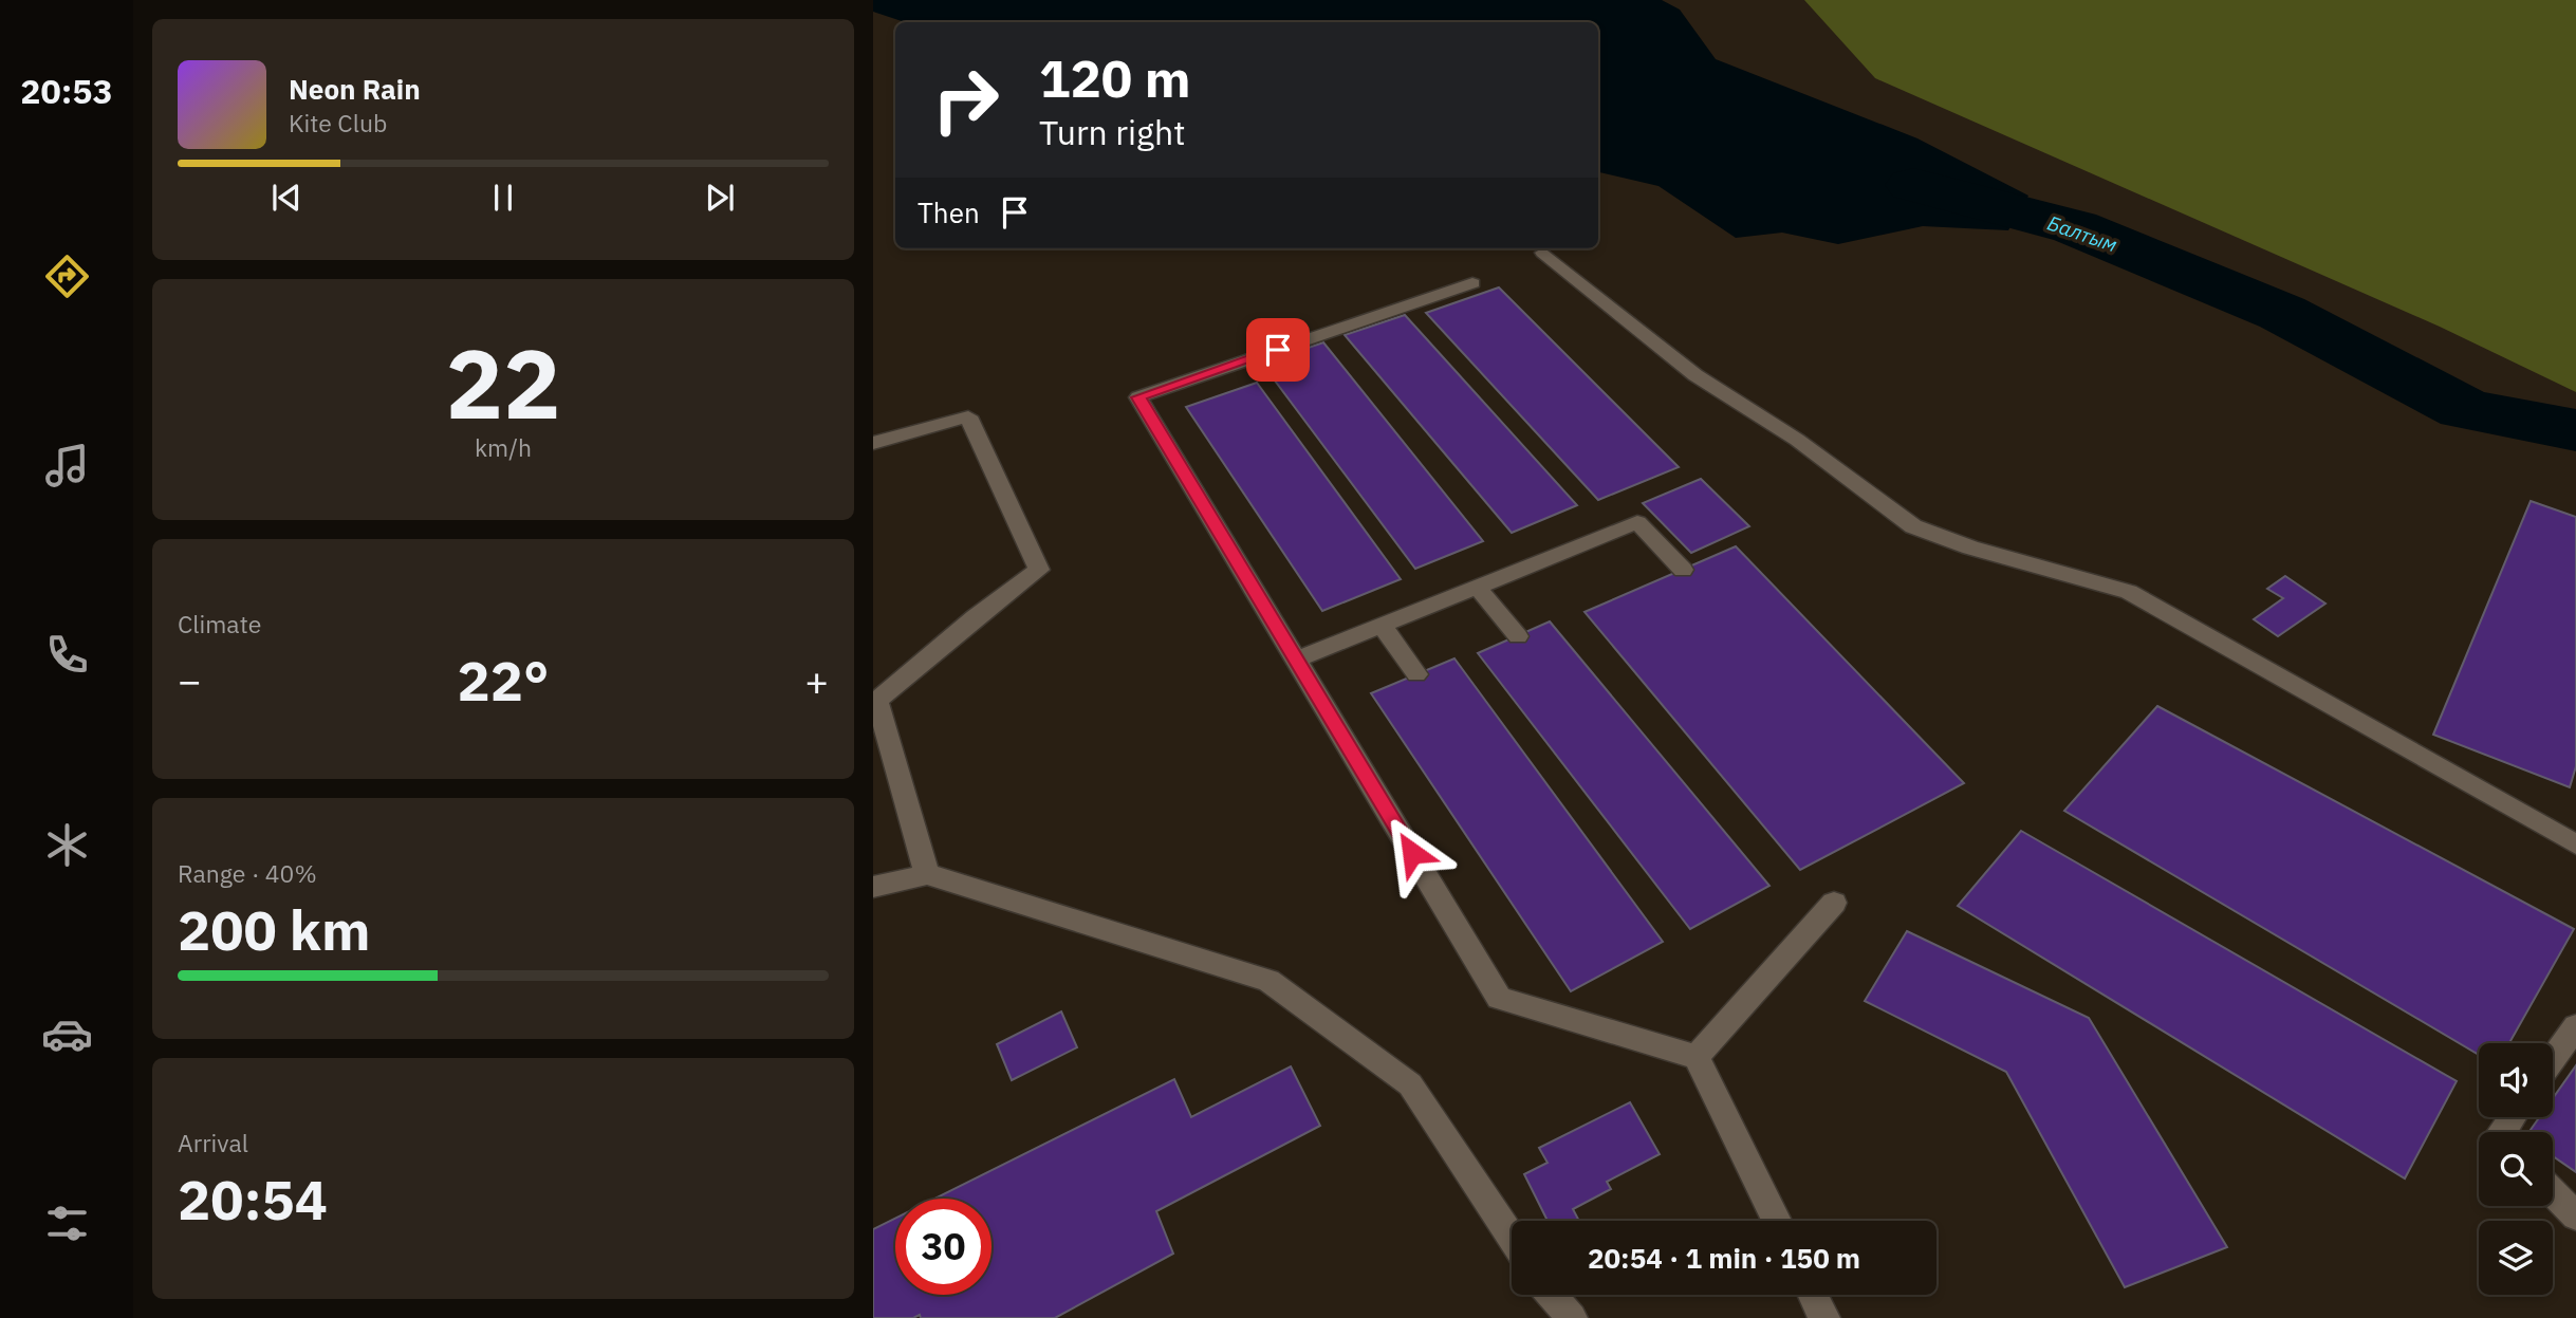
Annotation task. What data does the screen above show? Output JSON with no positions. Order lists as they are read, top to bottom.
{
  "water": ["Балтым"],
  "page": {
    "tabs": "20:53",
    "turn": ["120 m", "Turn right"],
    "song": ["Neon Rain", "Kite Club"],
    "then": "Then",
    "tile": [
      ["22", "km/h"],
      "Climate",
      ["Range · 40%", "200 km"],
      ["Arrival", "20:54"]
    ],
    "heat": ["−", "22°", "+"],
    "limit": "30",
    "trip": "20:54 · 1 min · 150 m"
  }
}
